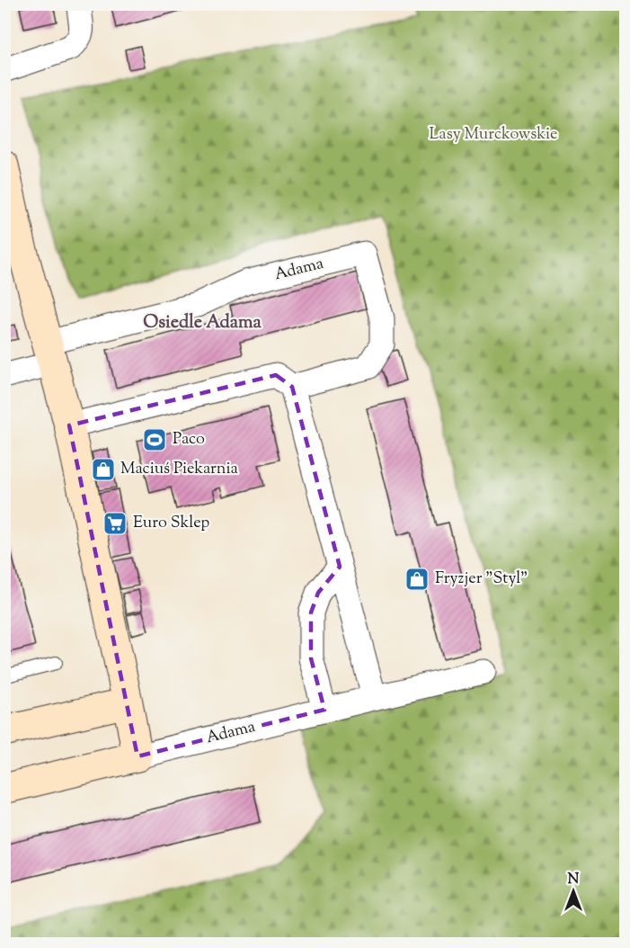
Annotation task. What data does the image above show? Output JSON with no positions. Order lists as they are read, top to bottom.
{
  "streets": {
    "street": ["Adama"]
  },
  "districts": ["Osiedle Adama"],
  "parks": ["Lasy Murckowskie"],
  "places": {
    "sports": ["Paco"],
    "shop": ["Maciuś Piekarnia", "Fryzjer \"Styl\""],
    "supermarket": ["Euro Sklep"]
  },
  "north": "top"
}
